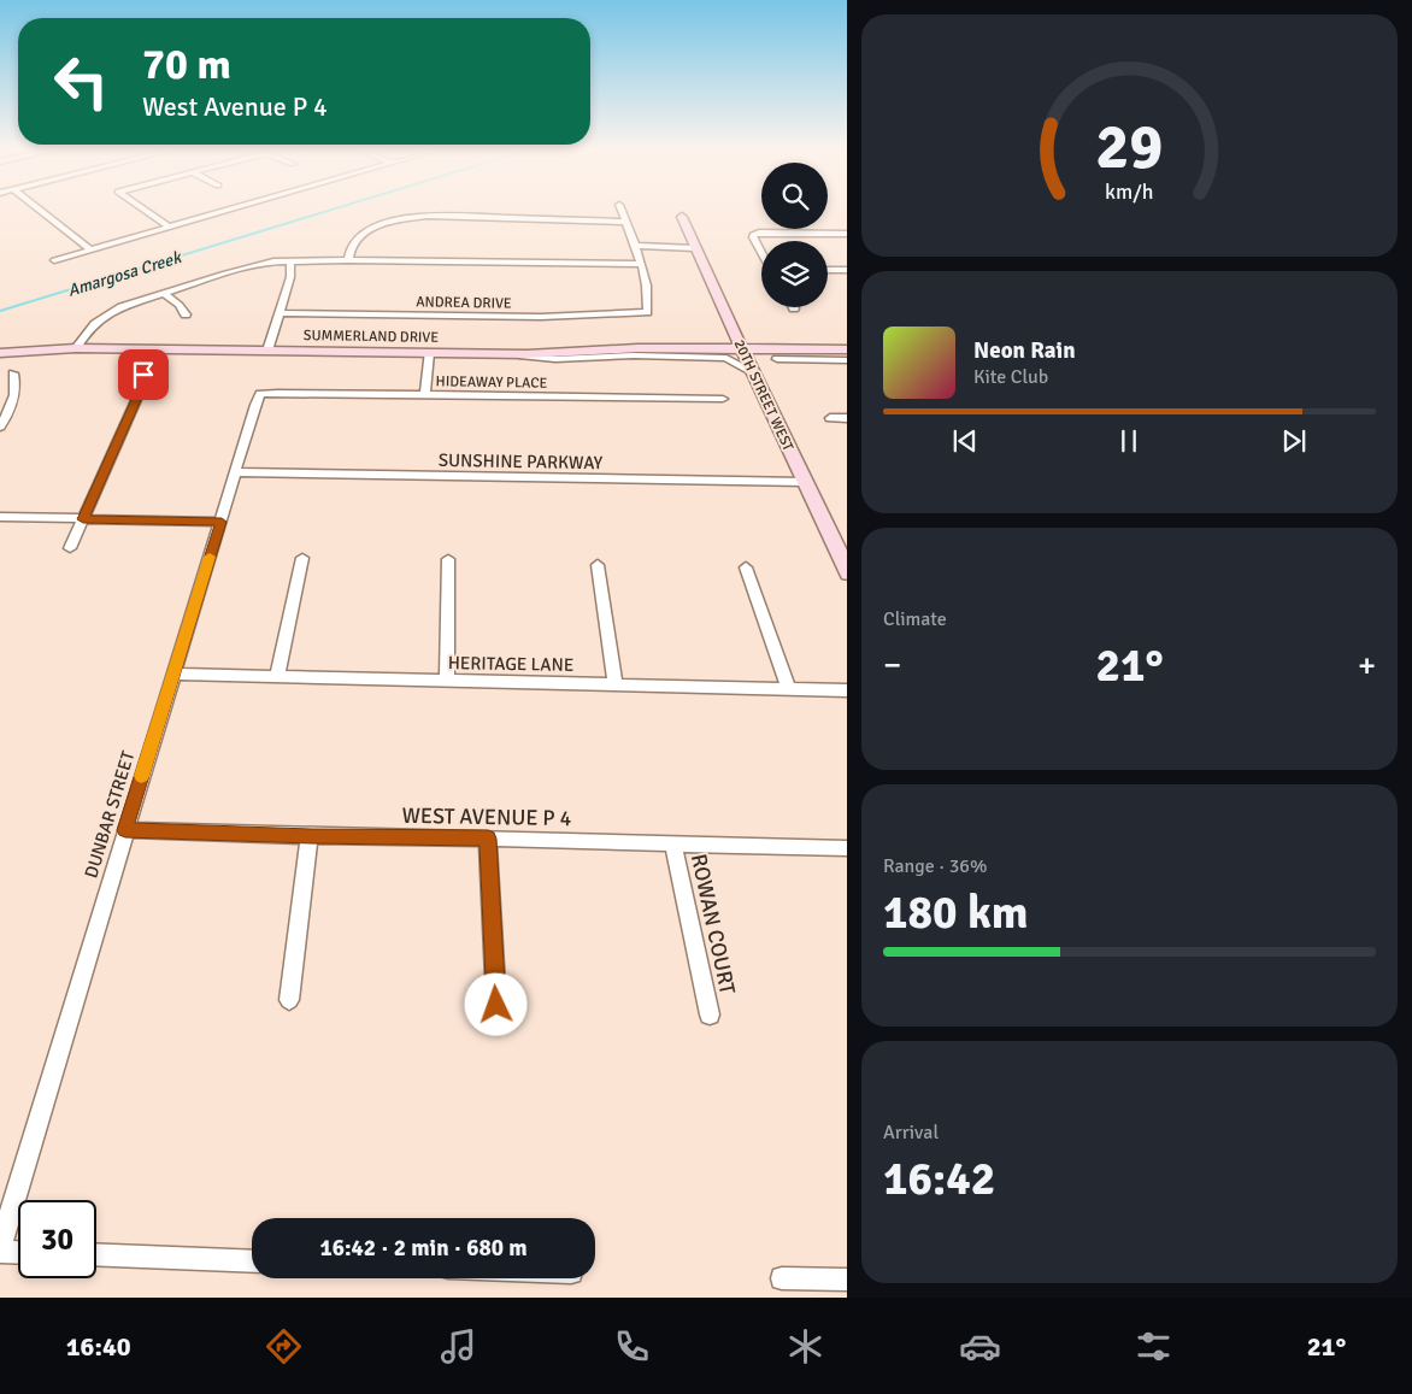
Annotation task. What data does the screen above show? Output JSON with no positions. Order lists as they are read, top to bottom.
{
  "streets": {
    "street": [
      "ANDREA DRIVE",
      "SUMMERLAND DRIVE",
      "HIDEAWAY PLACE",
      "20TH STREET WEST",
      "SUNSHINE PARKWAY",
      "HERITAGE LANE",
      "DUNBAR STREET",
      "WEST AVENUE P 4",
      "ROWAN COURT"
    ]
  },
  "crossings": [
    ["SUMMERLAND DRIVE", "20TH STREET WEST"],
    ["HIDEAWAY PLACE", "DUNBAR STREET"],
    ["20TH STREET WEST", "SUNSHINE PARKWAY"],
    ["SUNSHINE PARKWAY", "DUNBAR STREET"],
    ["HERITAGE LANE", "DUNBAR STREET"],
    ["DUNBAR STREET", "WEST AVENUE P 4"],
    ["WEST AVENUE P 4", "ROWAN COURT"]
  ],
  "water": ["Amargosa Creek"],
  "page": {
    "turn": ["70 m", "West Avenue P 4"],
    "song": ["Neon Rain", "Kite Club"],
    "tile": [
      "Climate",
      ["Range · 36%", "180 km"],
      ["Arrival", "16:42"]
    ],
    "heat": ["−", "21°", "+"],
    "limit": "30",
    "trip": "16:42 · 2 min · 680 m",
    "tabs": ["16:40", "21°"],
    "gauge": ["29", "km/h"]
  }
}
